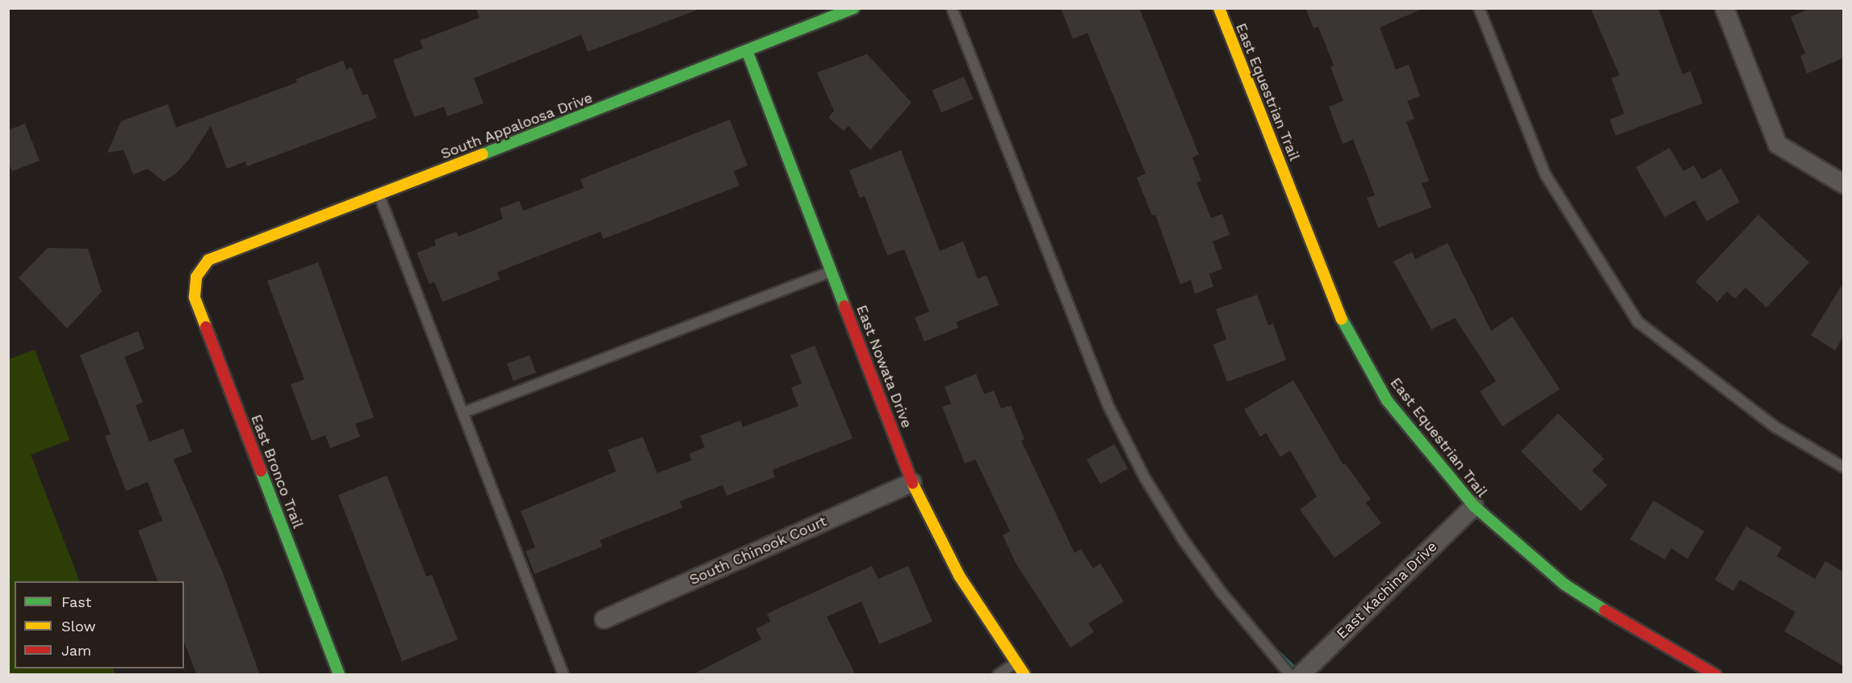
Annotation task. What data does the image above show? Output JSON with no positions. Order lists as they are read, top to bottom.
{
  "streets": {
    "street": [
      "East Equestrian Trail",
      "South Appaloosa Drive",
      "East Nowata Drive",
      "East Bronco Trail",
      "South Chinook Court",
      "East Kachina Drive"
    ]
  },
  "crossings": [
    ["East Equestrian Trail", "East Kachina Drive"],
    ["South Appaloosa Drive", "East Nowata Drive"],
    ["South Appaloosa Drive", "East Bronco Trail"],
    ["East Nowata Drive", "South Chinook Court"]
  ],
  "legend": ["Fast", "Slow", "Jam"]
}
